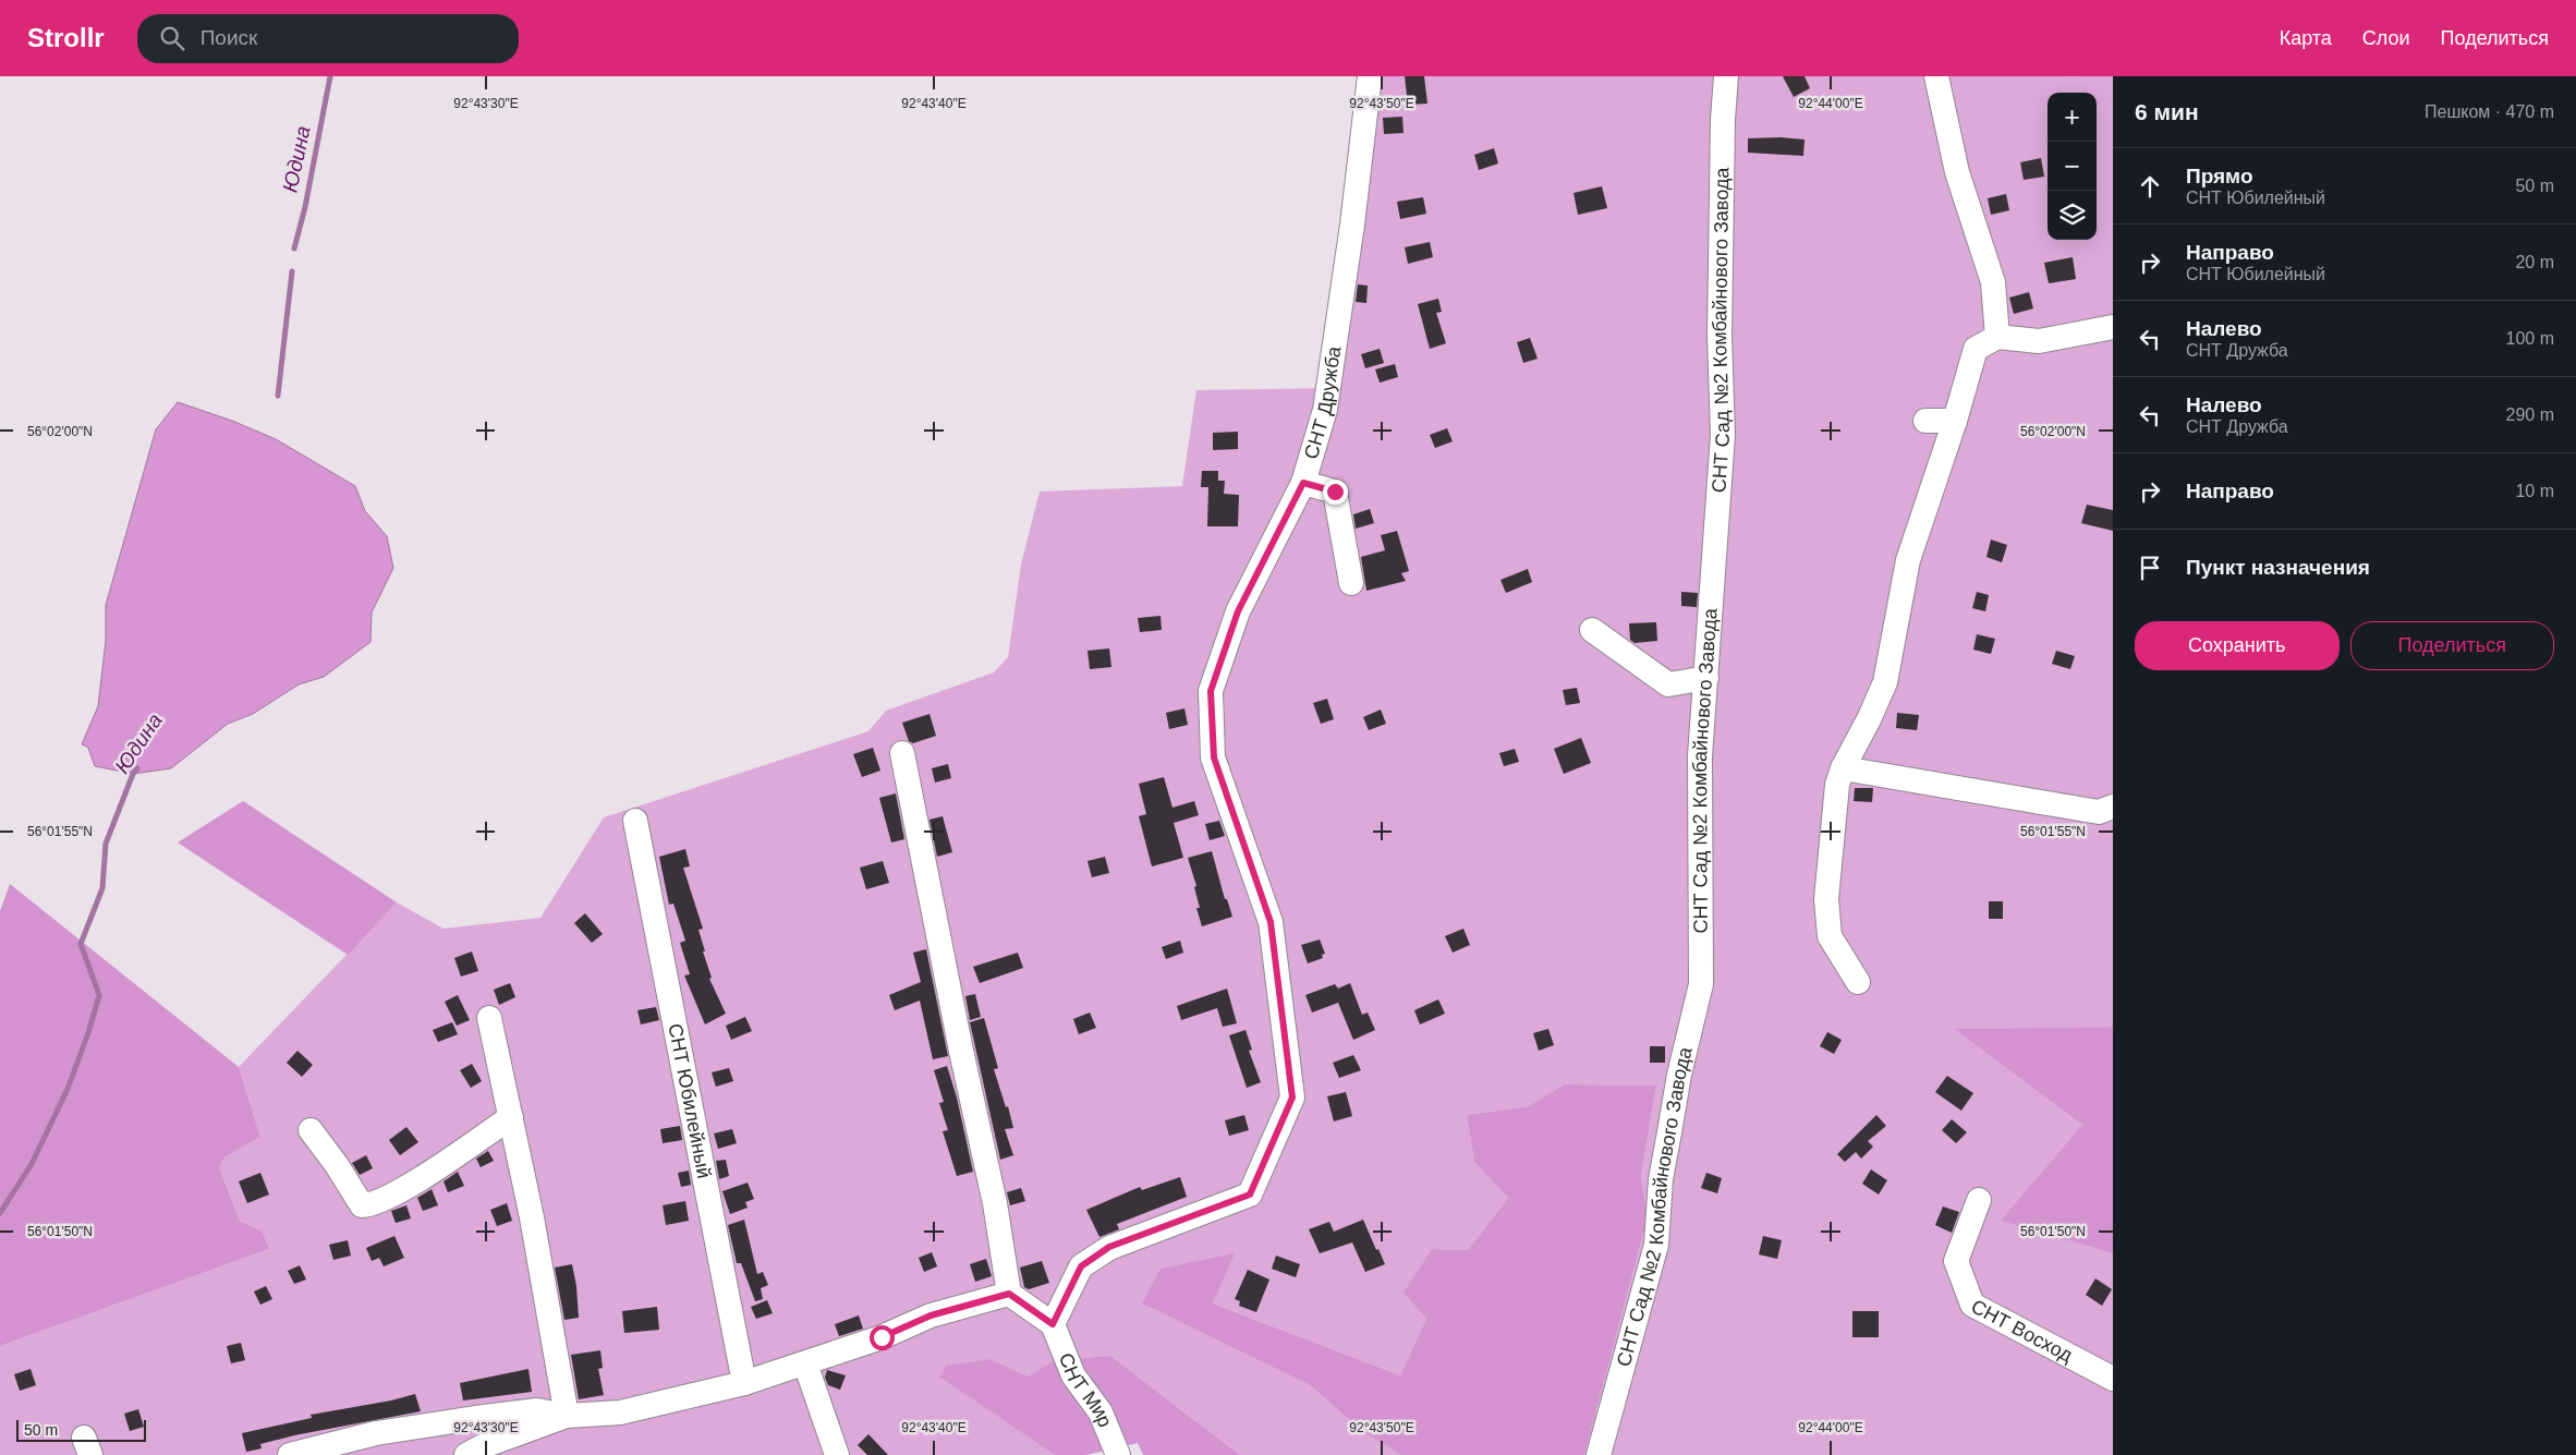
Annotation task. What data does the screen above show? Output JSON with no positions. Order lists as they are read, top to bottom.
{
  "streets": {
    "street": [
      "СНТ Сад №2 Комбайнового Завода",
      "СНТ Дружба",
      "СНТ Юбилейный",
      "СНТ Восход",
      "СНТ Мир"
    ]
  },
  "crossings": [
    ["СНТ Дружба", "СНТ Мир"]
  ],
  "water": ["Юдина"],
  "scale_bar": "50 m",
  "page": {
    "header": "Strollr",
    "search": "Поиск",
    "nav": ["Карта", "Слои", "Поделиться"],
    "heading": ["6 мин", "Пешком · 470 m"],
    "map_buttons": ["+", "−"],
    "list": [
      ["Прямо", "СНТ Юбилейный", "50 m"],
      ["Направо", "СНТ Юбилейный", "20 m"],
      ["Налево", "СНТ Дружба", "100 m"],
      ["Налево", "СНТ Дружба", "290 m"],
      ["Направо", "10 m"],
      "Пункт назначения"
    ],
    "buttons": ["Сохранить", "Поделиться"],
    "scale": "50 m"
  },
  "coordinates": [
    "92°43'30\"E",
    "92°43'40\"E",
    "92°43'50\"E",
    "92°44'00\"E",
    "56°02'00\"N",
    "56°01'55\"N",
    "56°01'50\"N"
  ]
}
